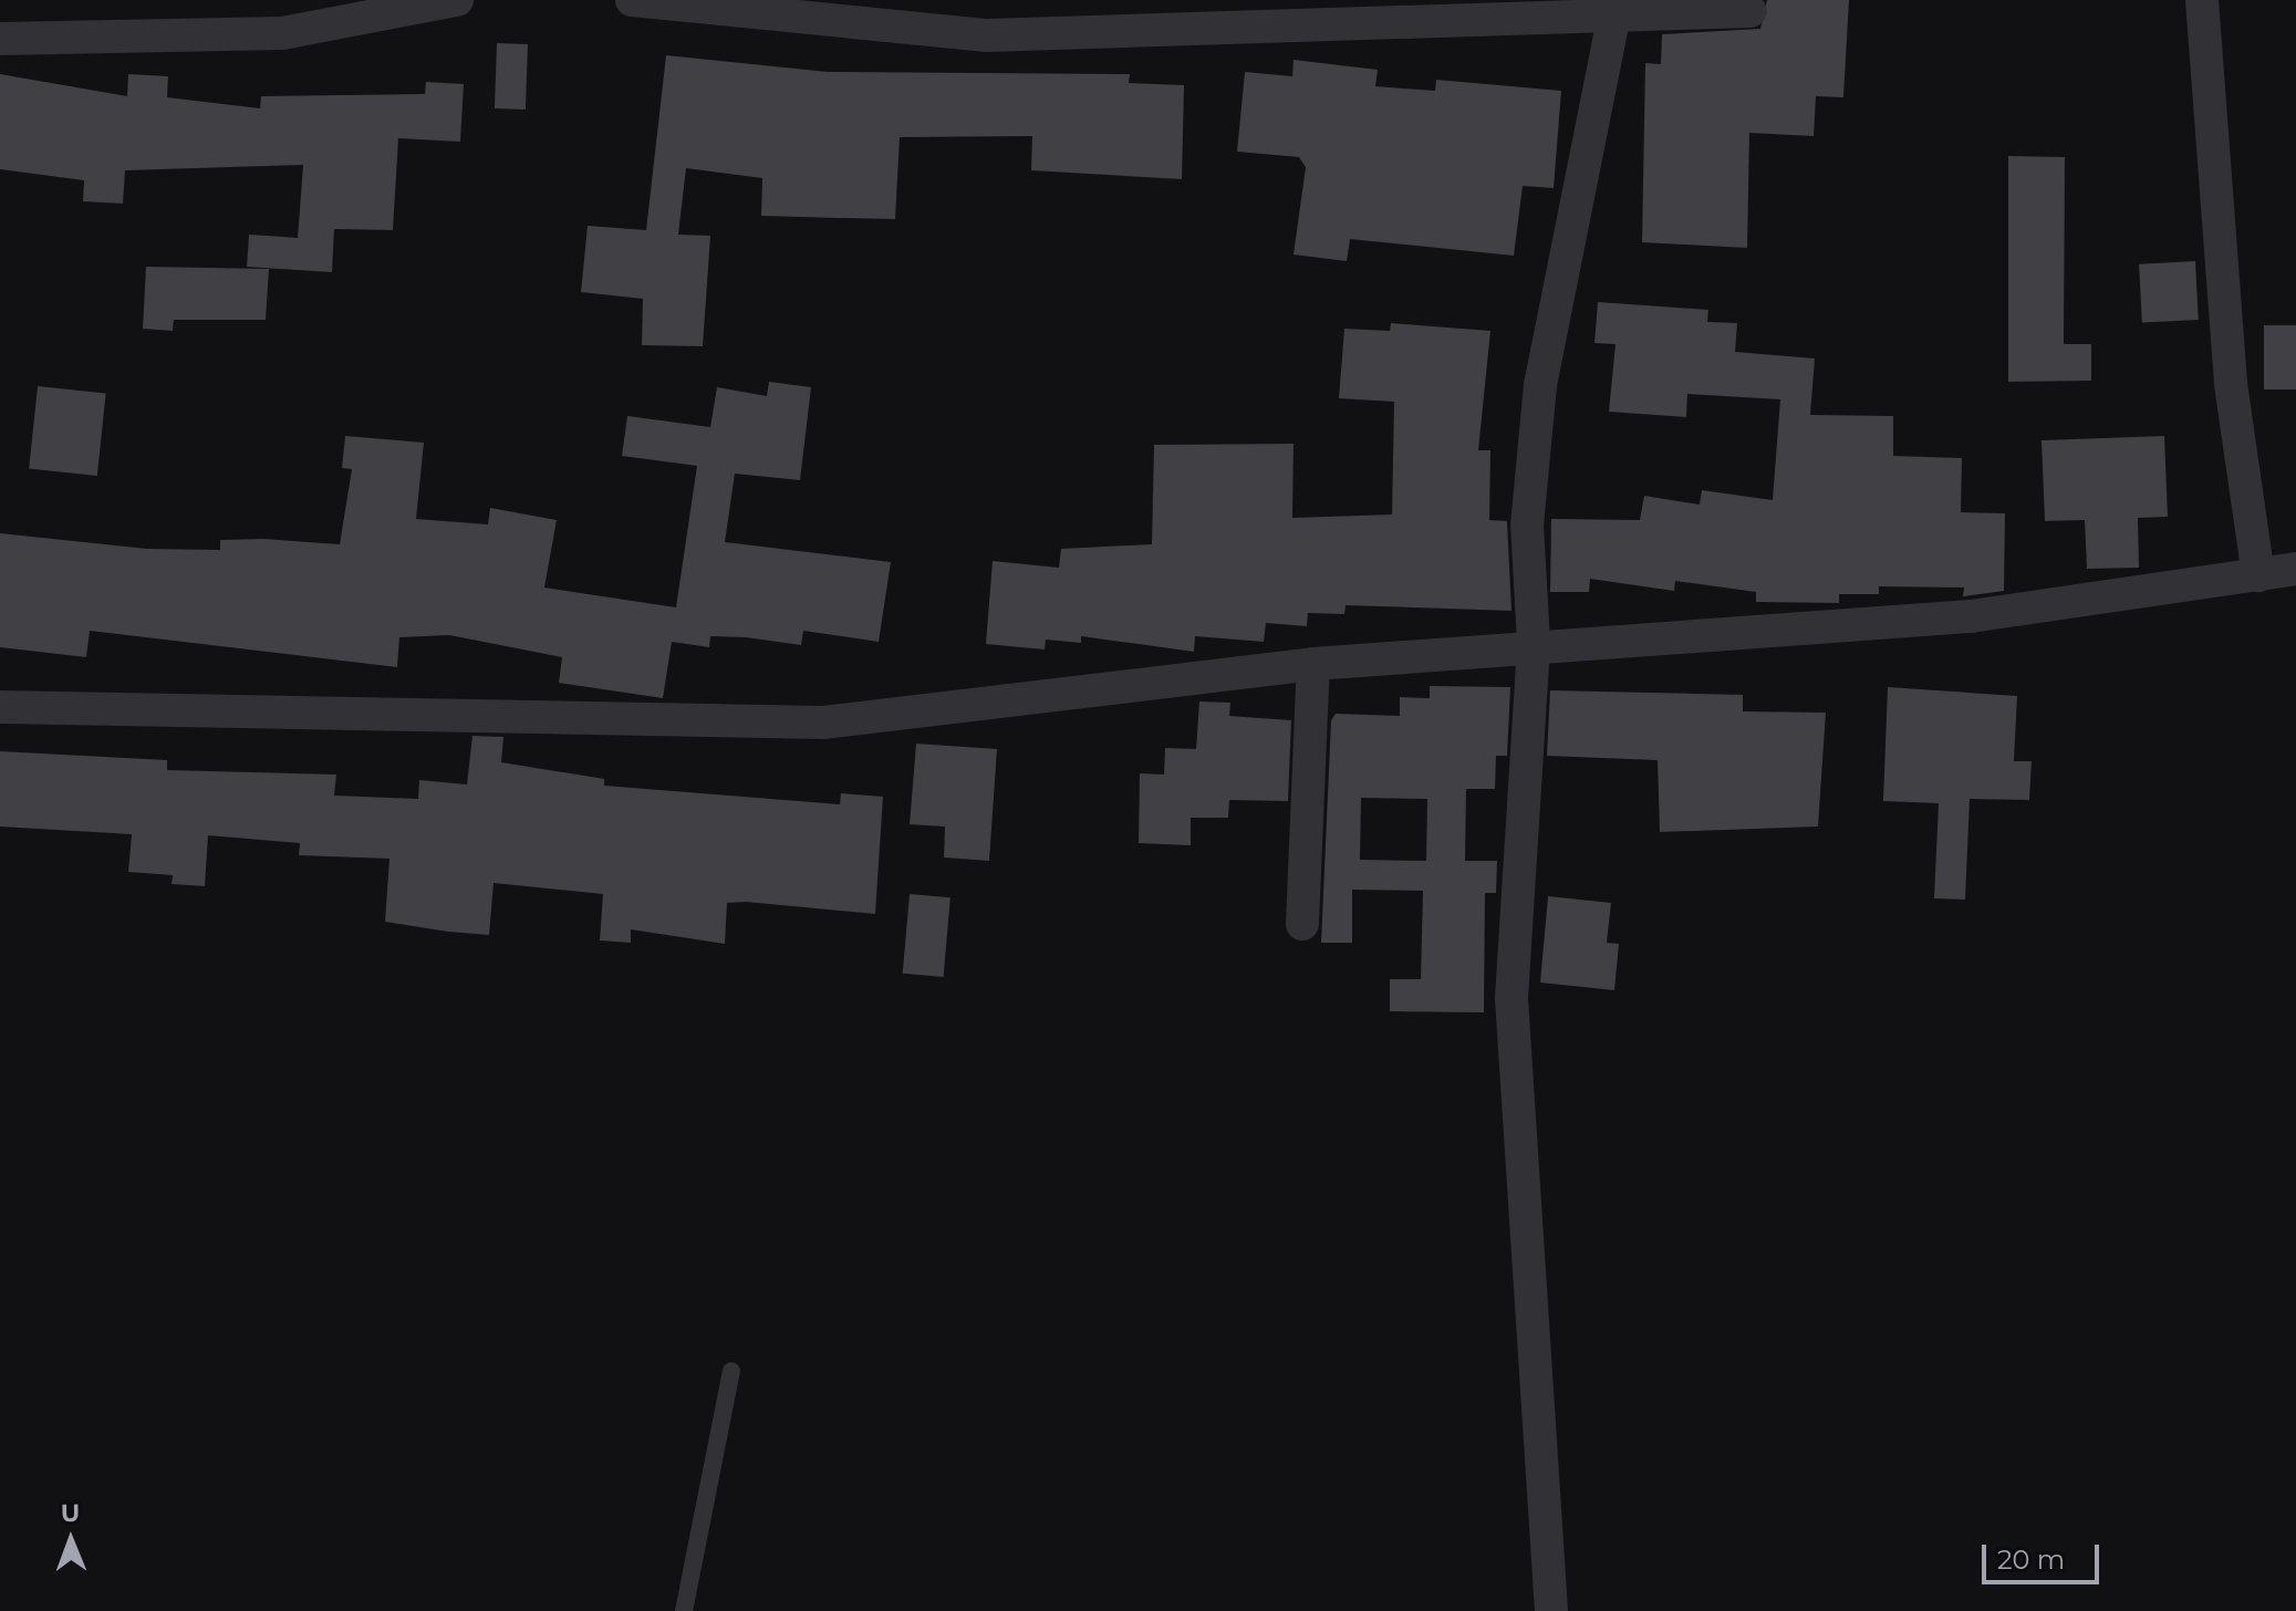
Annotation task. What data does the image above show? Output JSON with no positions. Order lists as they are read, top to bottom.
{
  "scale_bar": "20 m",
  "north": "top"
}
